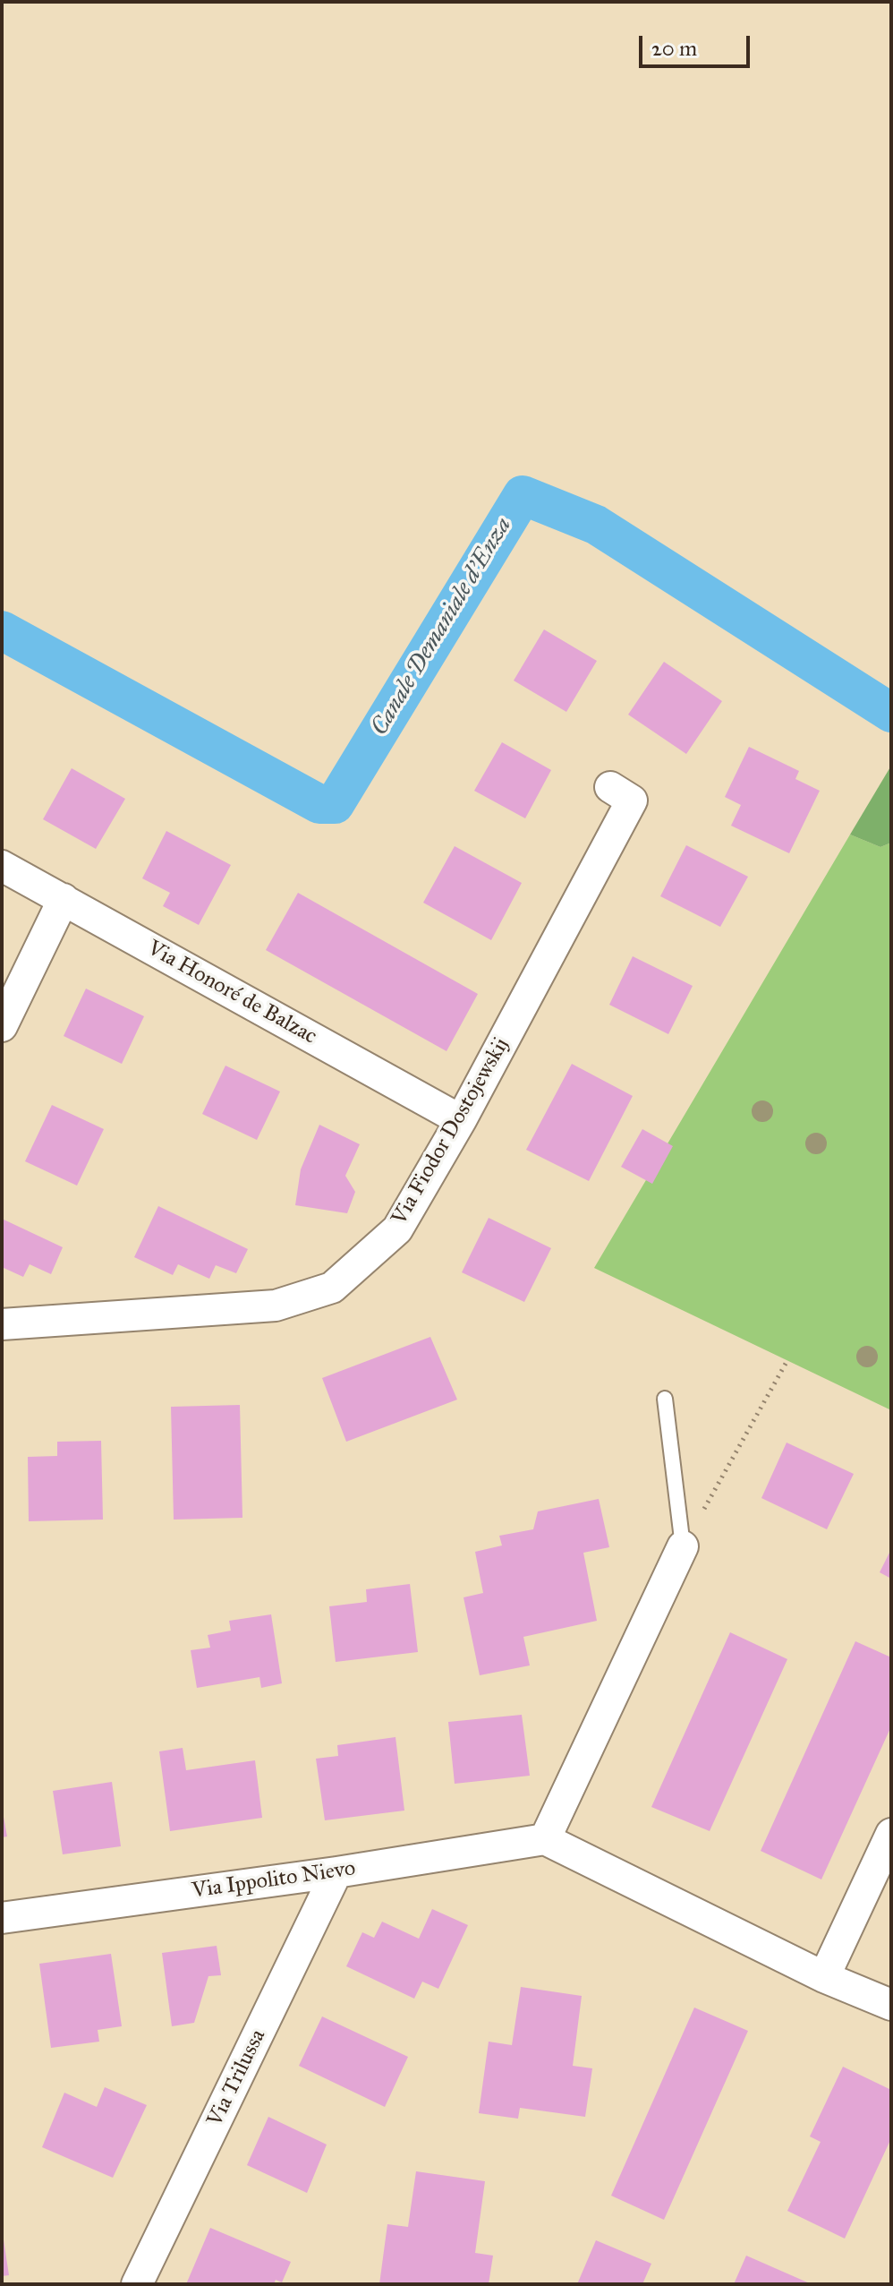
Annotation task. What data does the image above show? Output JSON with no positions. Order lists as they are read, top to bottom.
{
  "streets": {
    "street": [
      "Via Honoré de Balzac",
      "Via Fiodor Dostojewskij",
      "Via Ippolito Nievo",
      "Via Trilussa"
    ]
  },
  "crossings": [
    ["Via Honoré de Balzac", "Via Fiodor Dostojewskij"],
    ["Via Ippolito Nievo", "Via Trilussa"]
  ],
  "water": ["Canale Demaniale d'Enza"],
  "scale_bar": "20 m"
}
